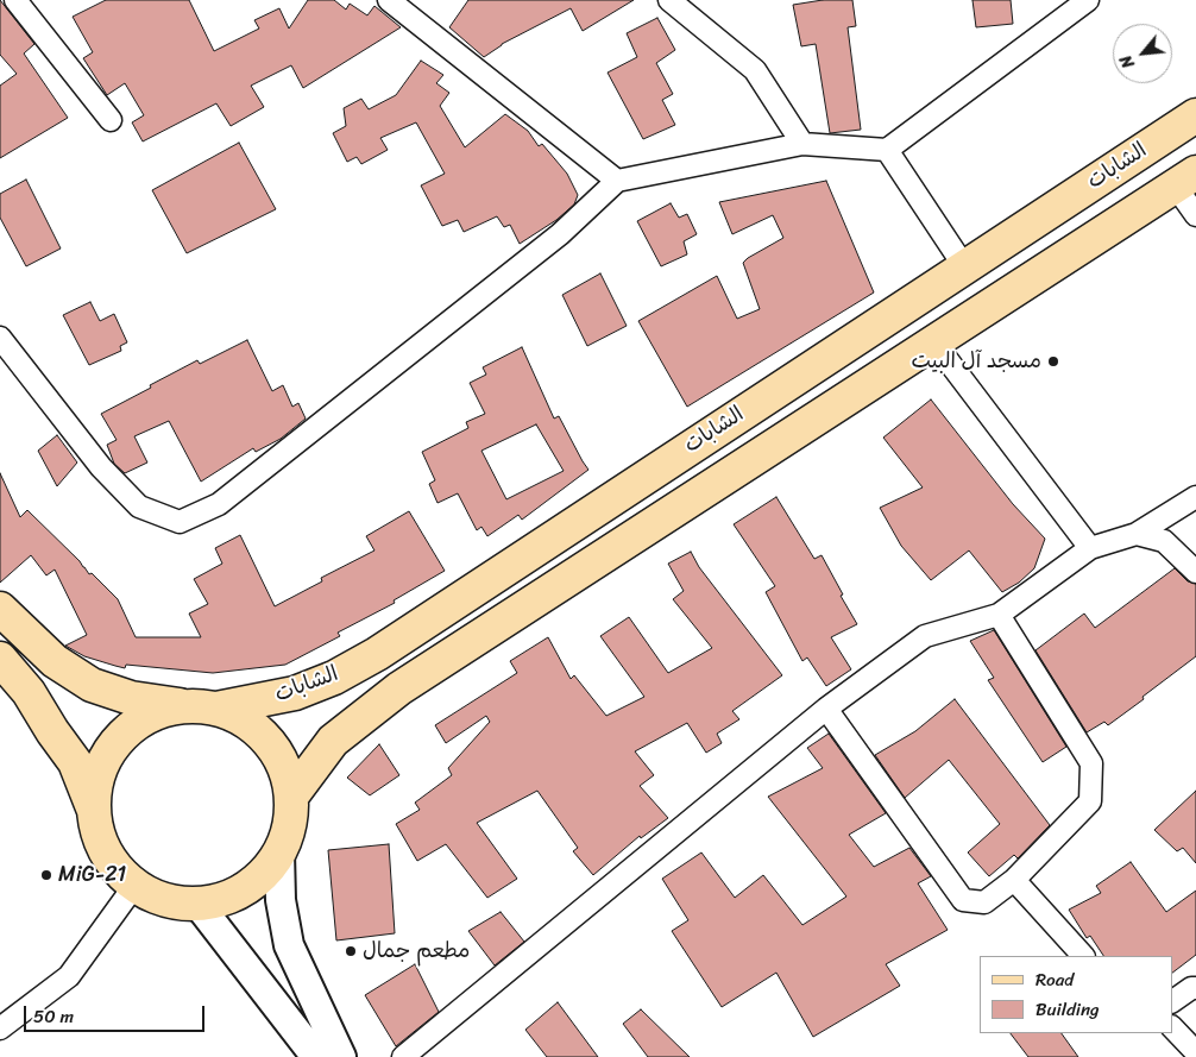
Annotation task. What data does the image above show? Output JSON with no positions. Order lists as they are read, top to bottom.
{
  "streets": {
    "main road": ["الشابات"]
  },
  "places": ["مسجد آل البيت", "MiG-21", "مطعم جمال"],
  "legend": ["Road", "Building"],
  "scale_bar": "50 m",
  "north": "bottom left"
}
